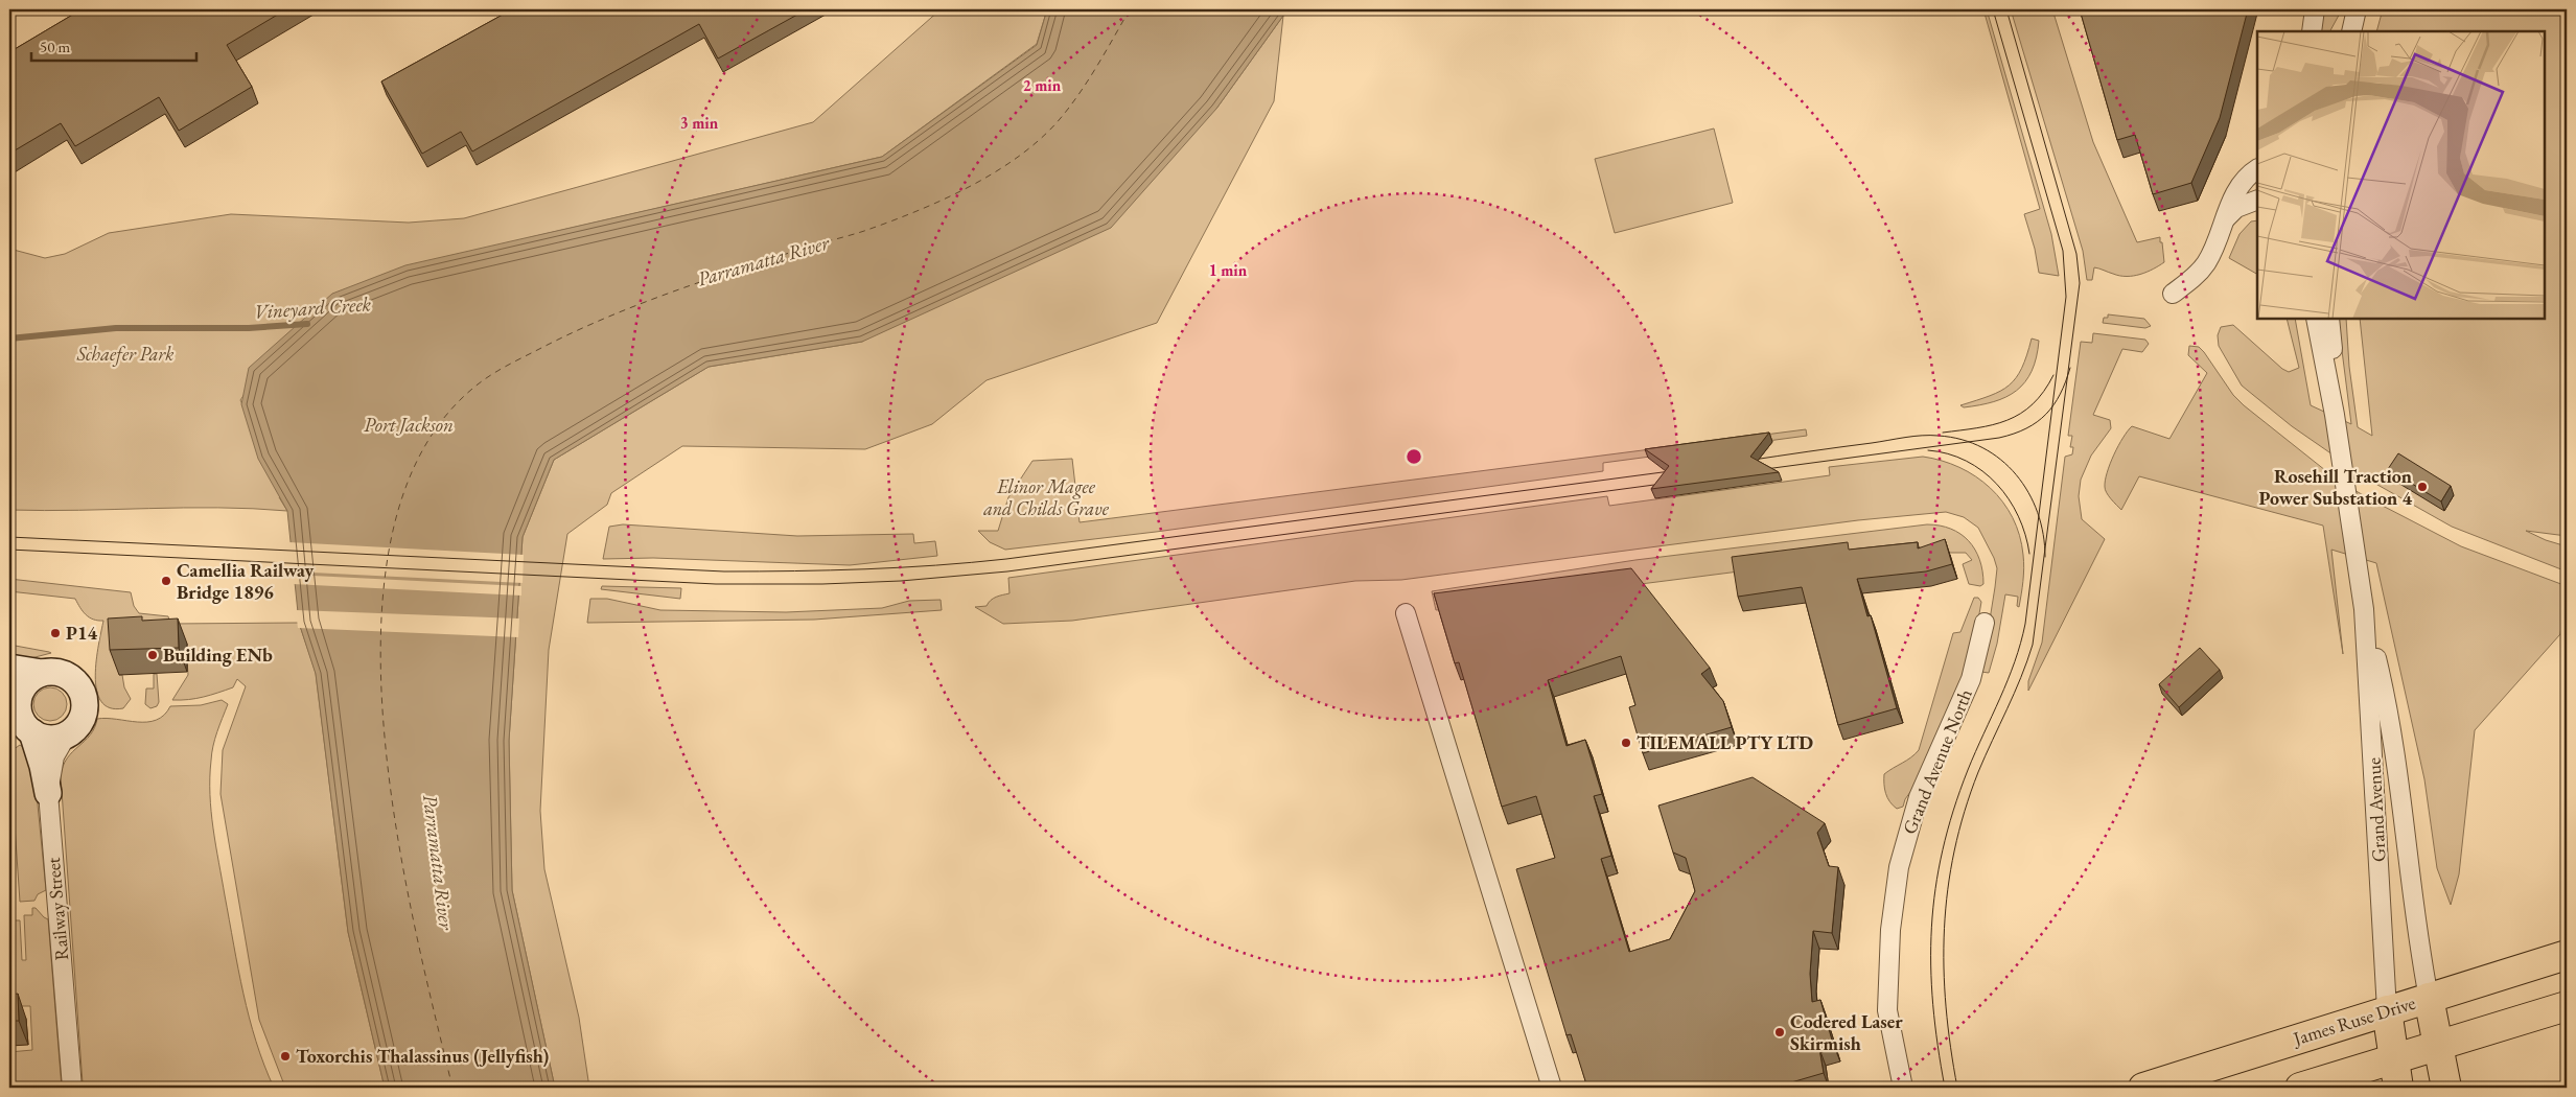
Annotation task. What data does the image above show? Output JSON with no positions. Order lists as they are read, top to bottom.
{
  "streets": {
    "main road": ["James Ruse Drive"],
    "street": ["Grand Avenue North", "Grand Avenue", "Railway Street"]
  },
  "crossings": [
    ["Grand Avenue", "James Ruse Drive"]
  ],
  "water": ["Parramatta River", "Vineyard Creek", "Port Jackson"],
  "parks": ["Schaefer Park", "Elinor Magee and Childs Grave"],
  "places": [
    "Rosehill Traction Power Substation 4",
    "Camellia Railway Bridge 1896",
    "P14",
    "Building ENb",
    "TILEMALL PTY LTD",
    "Codered Laser Skirmish",
    "Toxorchis Thalassinus (Jellyfish)"
  ],
  "scale_bar": "50 m",
  "rings": ["2 min", "3 min", "1 min"]
}
